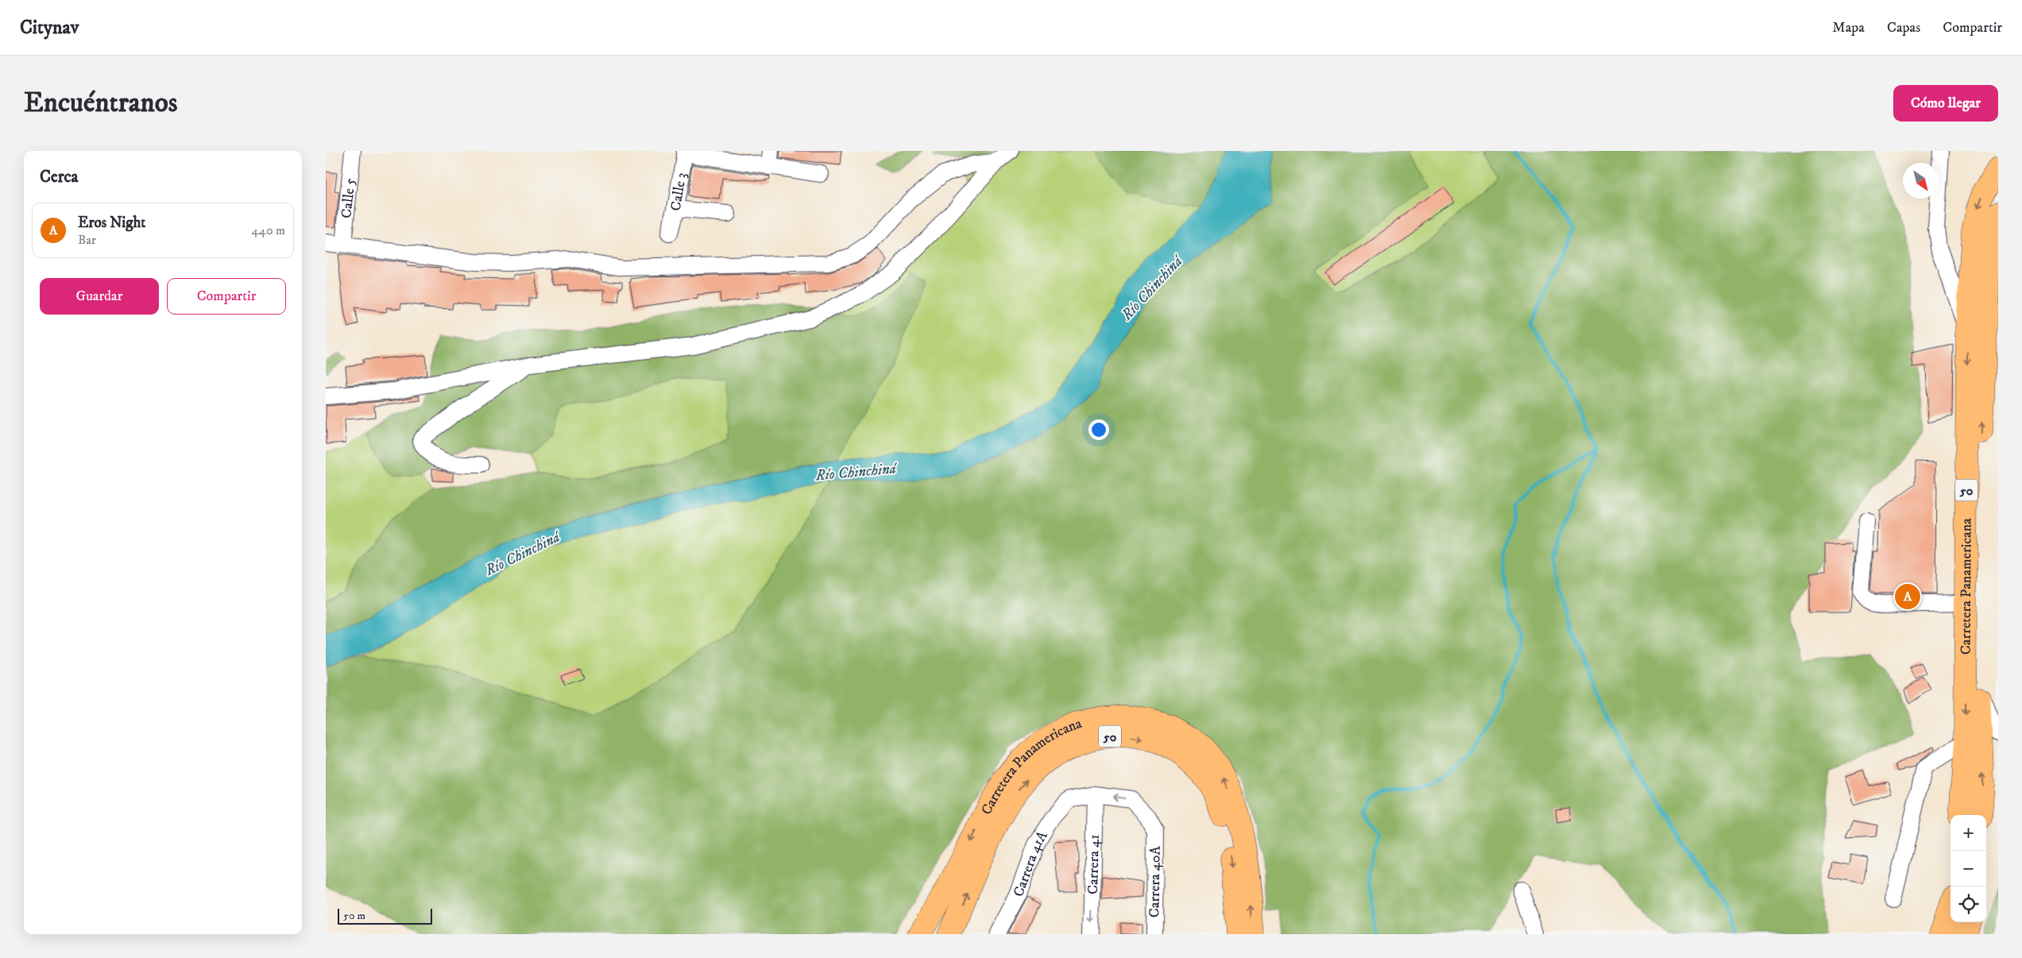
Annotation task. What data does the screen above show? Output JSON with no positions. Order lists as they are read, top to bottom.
{
  "streets": {
    "highway": ["50", "Carretera Panamericana"],
    "street": [
      "Calle 3",
      "Calle 5",
      "Carrera 41A",
      "Carrera 41",
      "Carrera 40A"
    ]
  },
  "crossings": [
    ["Carrera 41A", "Carrera 41"],
    ["Carrera 41A", "Carrera 40A"],
    ["Carrera 41", "Carrera 40A"]
  ],
  "one_way": ["Carrera 41", "Carrera 40A"],
  "water": ["Río Chinchiná"],
  "scale_bar": "50 m",
  "north": "bottom right",
  "page": {
    "header": "Citynav",
    "nav": ["Mapa", "Capas", "Compartir"],
    "buttons": [
      "Cómo llegar",
      ["Guardar", "Compartir"]
    ],
    "title": "Encuéntranos",
    "heading": "Cerca",
    "list": [
      {
        "mark": "A",
        "name": "Eros Night",
        "note": "Bar",
        "value": "440 m"
      }
    ],
    "pins": "A",
    "map_buttons": ["+", "−"],
    "scale": "50 m"
  }
}
